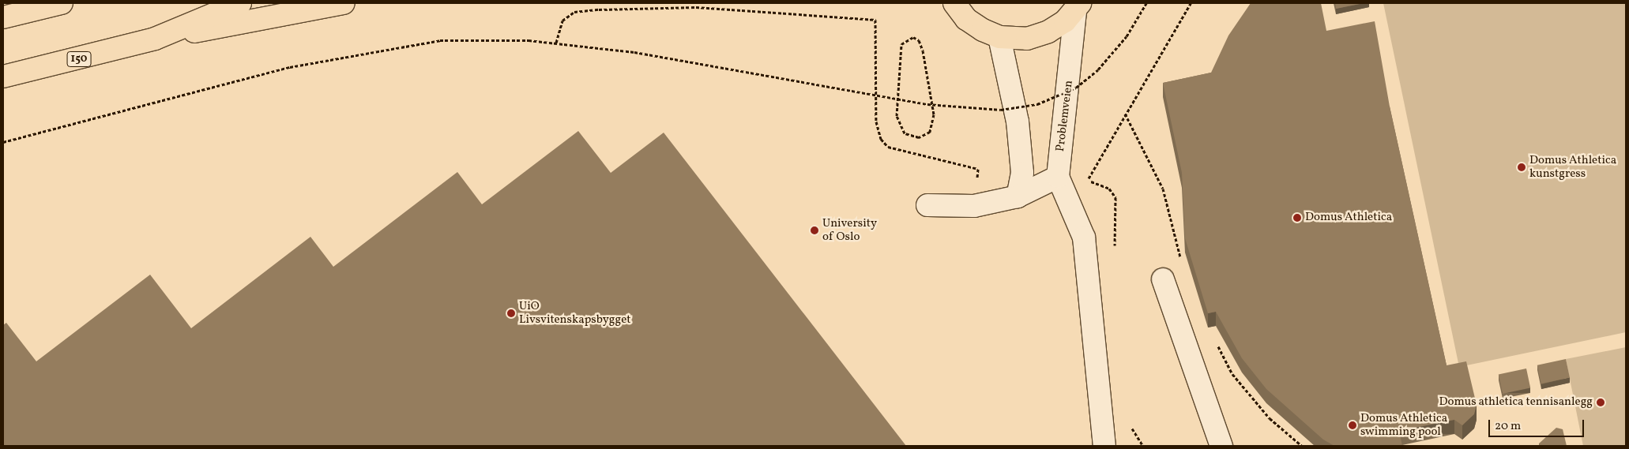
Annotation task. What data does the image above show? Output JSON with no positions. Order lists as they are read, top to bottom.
{
  "streets": {
    "main road": ["150"],
    "street": ["Problemveien"]
  },
  "places": [
    "Domus Athletica kunstgress",
    "Domus Athletica",
    "University of Oslo",
    "UiO Livsvitenskapsbygget",
    "Domus athletica tennisanlegg",
    "Domus Athletica swimming pool"
  ],
  "scale_bar": "20 m"
}
